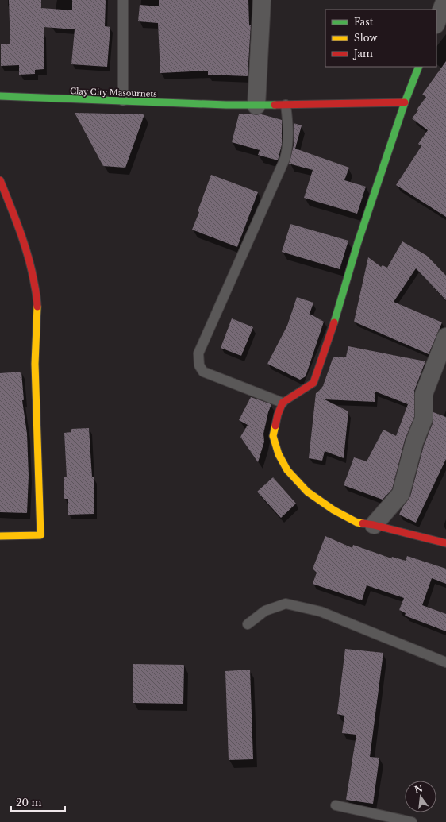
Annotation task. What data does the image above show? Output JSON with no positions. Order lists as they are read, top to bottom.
{
  "streets": {
    "street": ["Clay City Masournets"]
  },
  "legend": ["Fast", "Slow", "Jam"],
  "scale_bar": "20 m",
  "north": "top"
}
